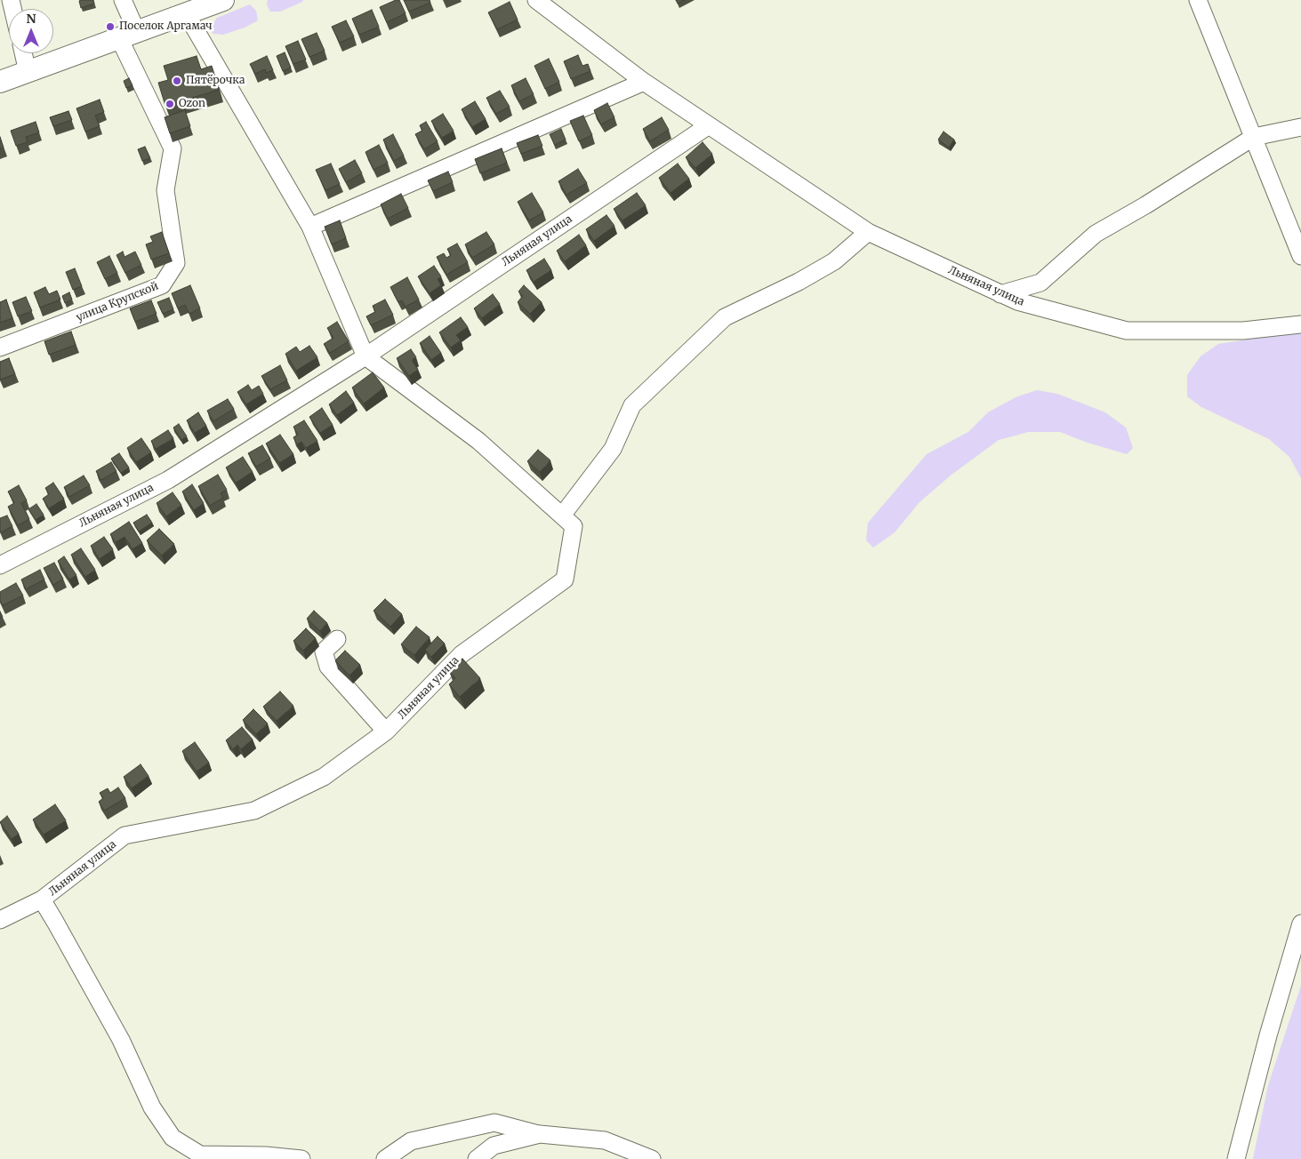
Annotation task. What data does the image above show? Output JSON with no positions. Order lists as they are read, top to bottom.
{
  "streets": {
    "street": ["Льняная улица", "улица Крупской"]
  },
  "places": ["Поселок Аргамач", "Пятёрочка", "Ozon"],
  "north": "top"
}
